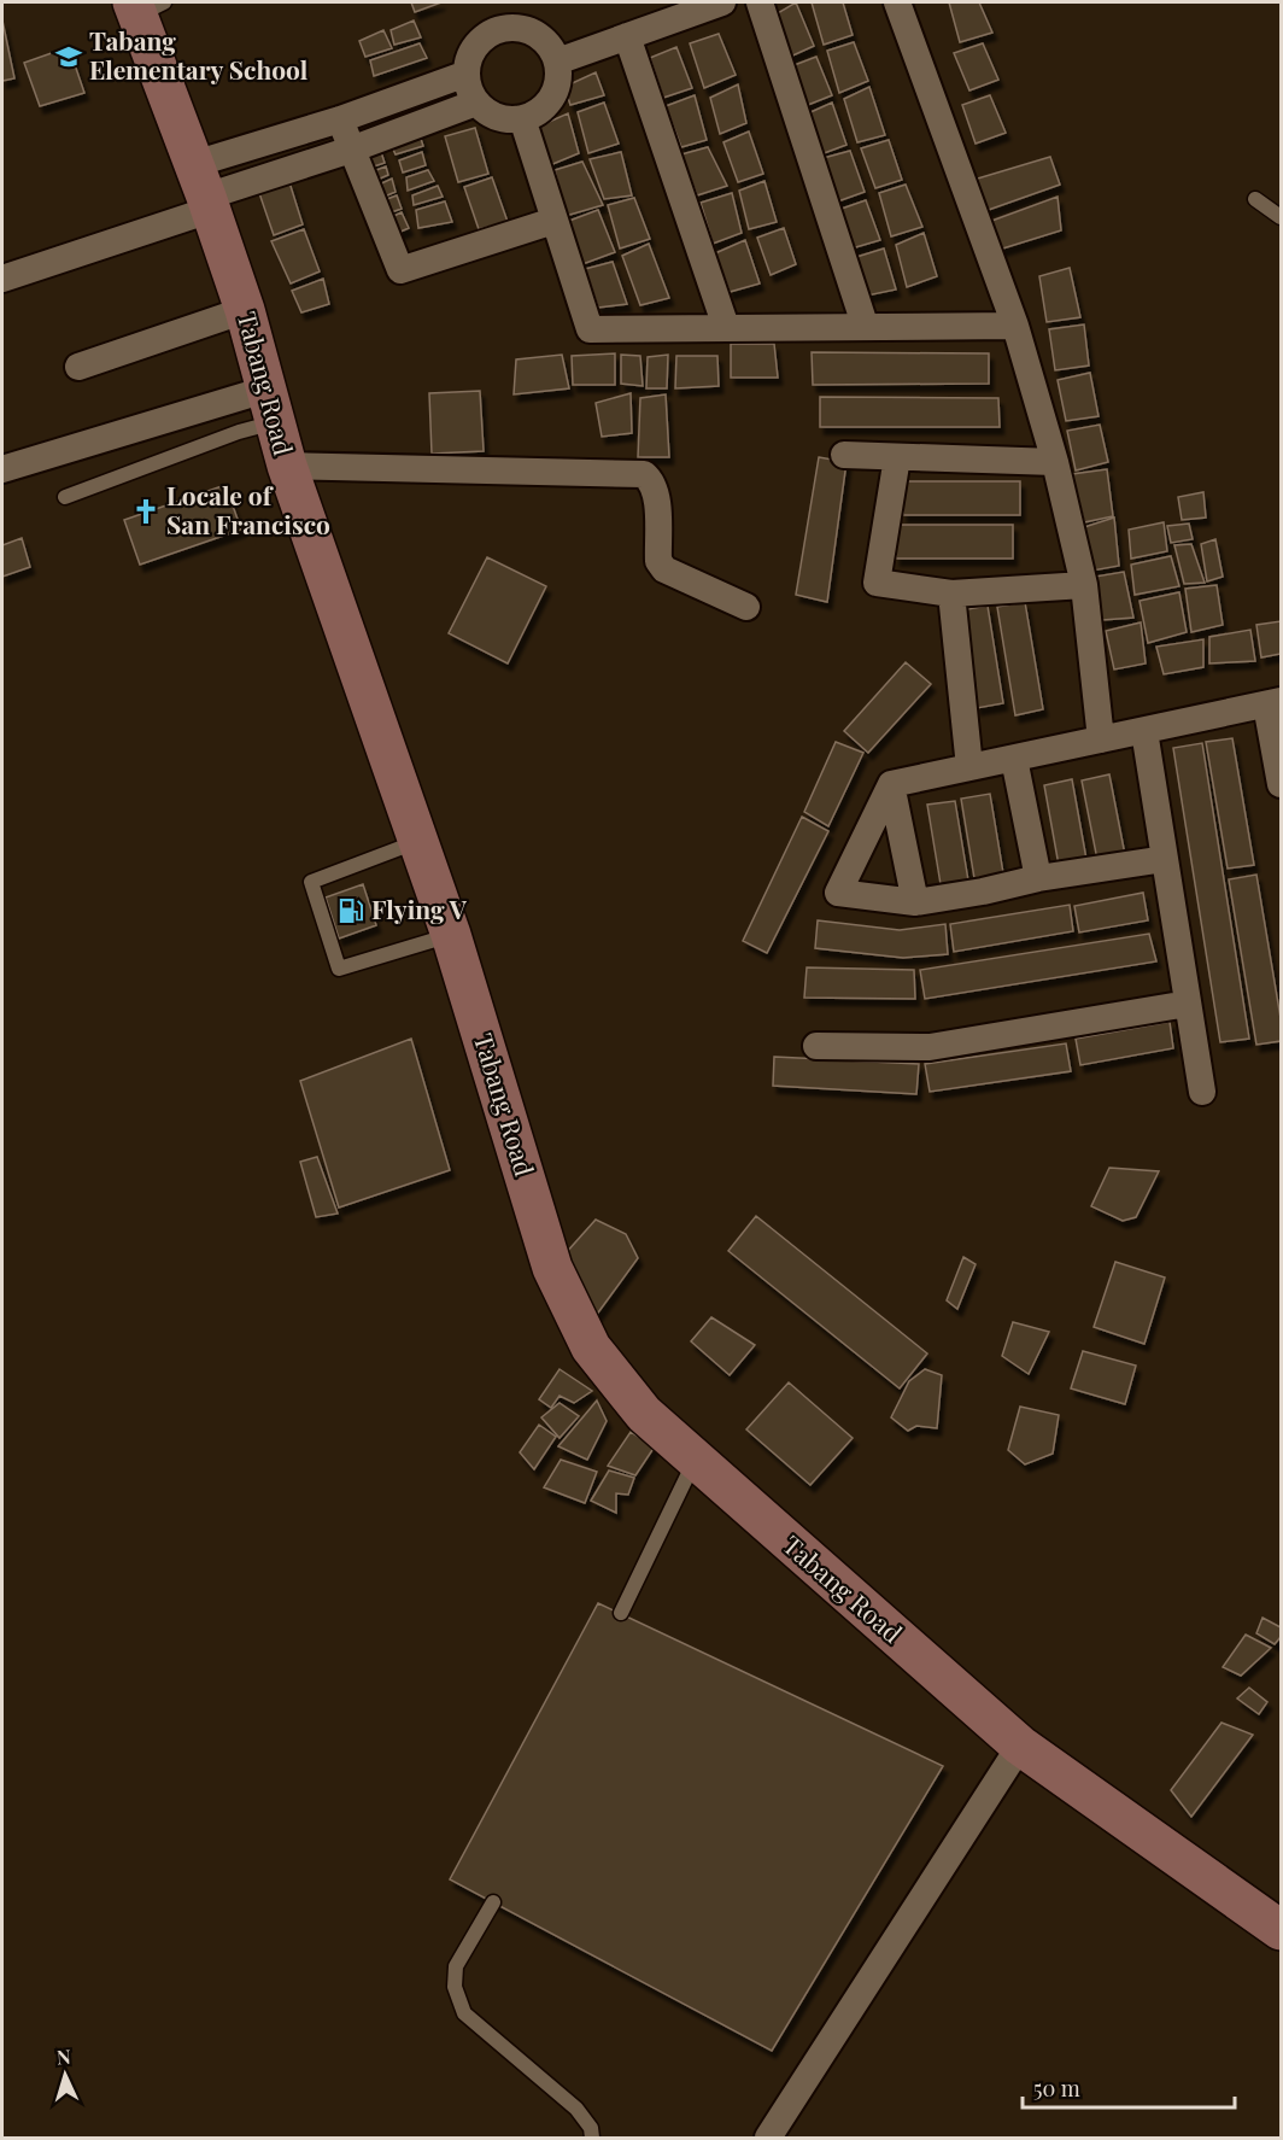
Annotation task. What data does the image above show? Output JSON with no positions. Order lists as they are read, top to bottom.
{
  "streets": {
    "main road": ["Tabang Road"]
  },
  "places": {
    "school or university": ["Tabang Elementary School"],
    "church": ["Locale of San Francisco"],
    "fuel station": ["Flying V"]
  },
  "scale_bar": "50 m",
  "north": "top"
}
